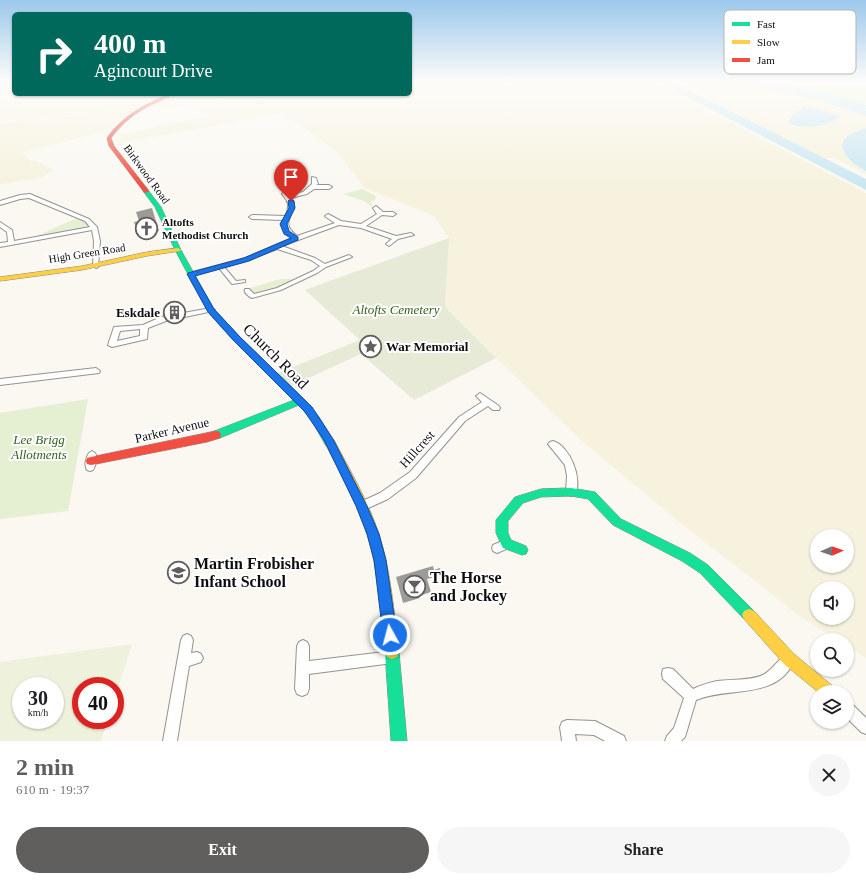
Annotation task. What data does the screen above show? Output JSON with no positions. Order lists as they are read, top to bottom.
{
  "streets": {
    "street": [
      "Birkwood Road",
      "High Green Road",
      "Church Road",
      "Parker Avenue",
      "Hillcrest"
    ]
  },
  "crossings": [
    ["Birkwood Road", "High Green Road"],
    ["Birkwood Road", "Church Road"],
    ["High Green Road", "Church Road"],
    ["Church Road", "Parker Avenue"],
    ["Church Road", "Hillcrest"]
  ],
  "parks": ["Altofts Cemetery", "Lee Brigg Allotments"],
  "places": {
    "church": ["Altofts Methodist Church"],
    "building": ["Eskdale"],
    "place": ["War Memorial"],
    "school or university": ["Martin Frobisher Infant School"],
    "bar": ["The Horse and Jockey"]
  },
  "legend": ["Fast", "Slow", "Jam"],
  "north": "right",
  "page": {
    "turn": ["400 m", "Agincourt Drive"],
    "speed": "30 km/h",
    "limit": "40",
    "heading": ["2 min", "610 m · 19:37"],
    "buttons": ["Exit", "Share"]
  }
}
